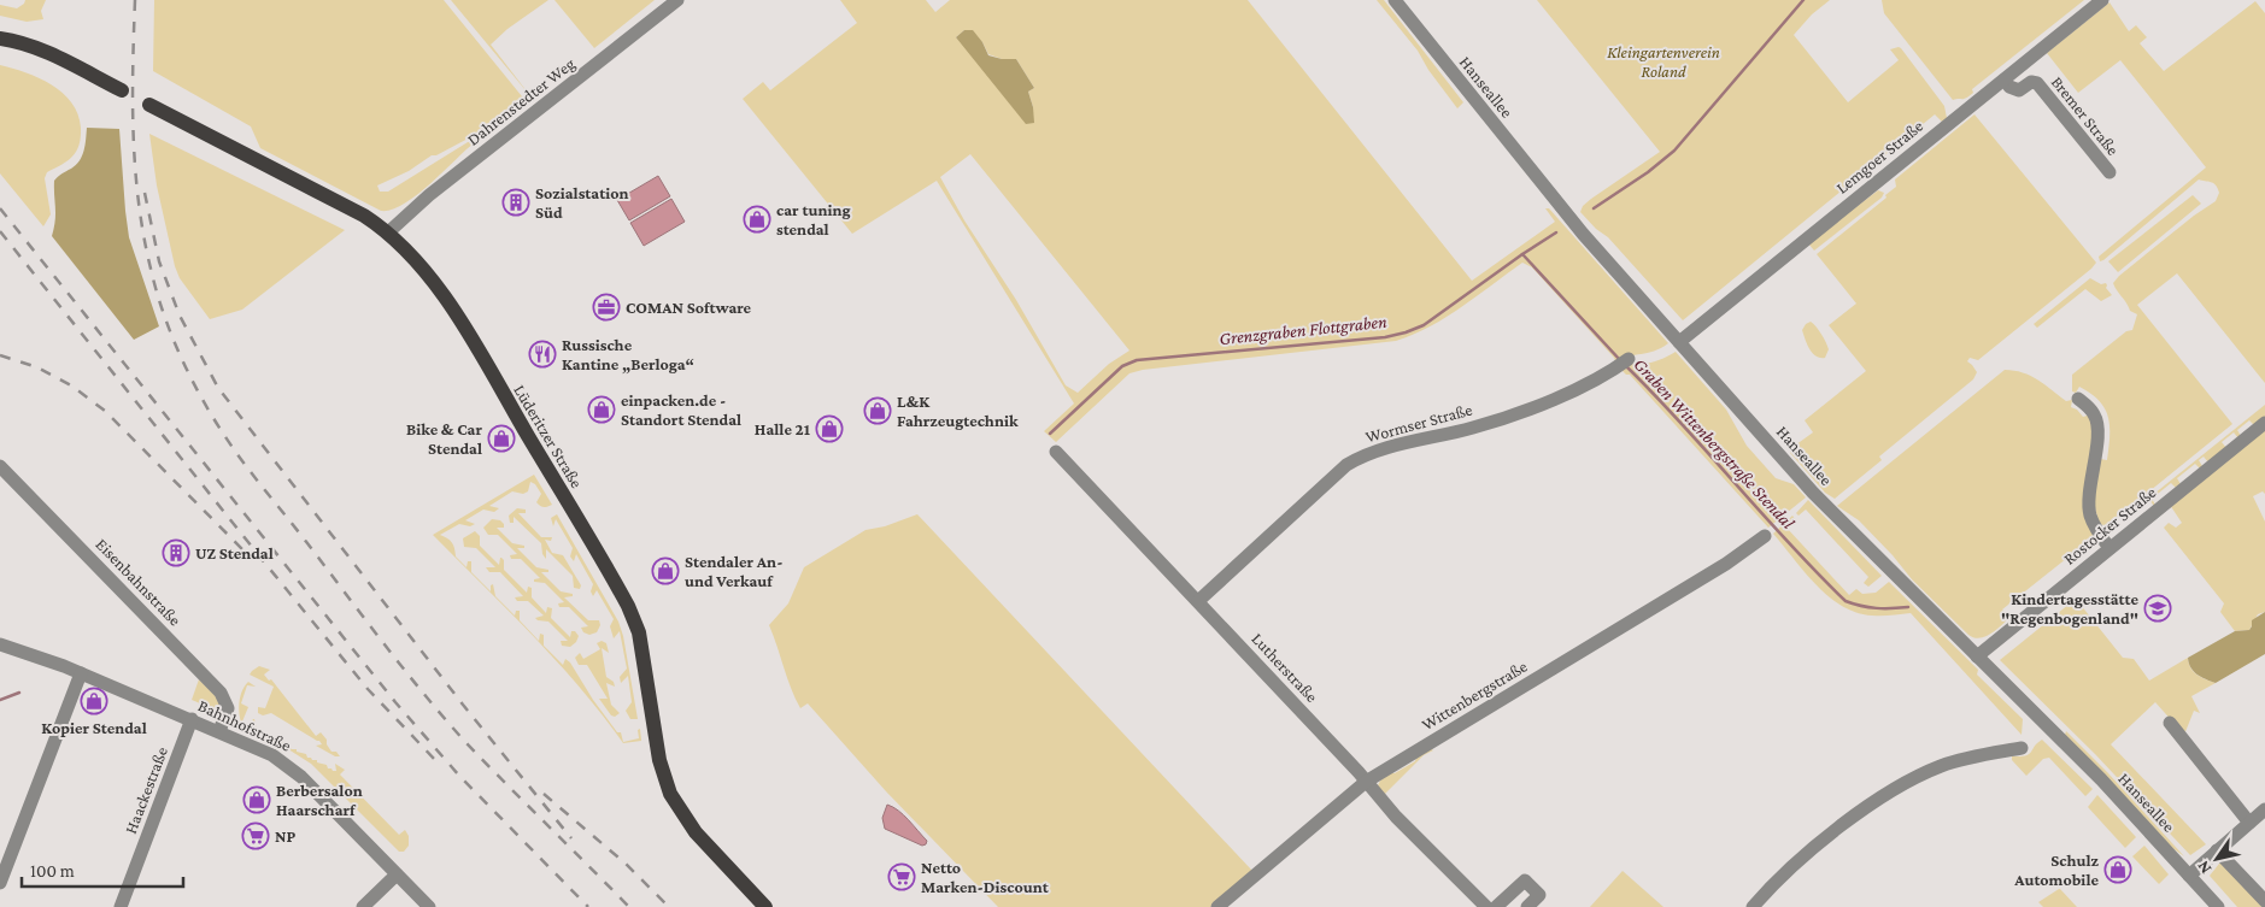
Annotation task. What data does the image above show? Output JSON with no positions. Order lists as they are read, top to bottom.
{
  "streets": {
    "main road": ["Lüderitzer Straße"],
    "street": [
      "Hanseallee",
      "Dahrenstedter Weg",
      "Bremer Straße",
      "Lemgoer Straße",
      "Wormser Straße",
      "Rostocker Straße",
      "Eisenbahnstraße",
      "Lutherstraße",
      "Wittenbergstraße",
      "Bahnhofstraße",
      "Haackestraße"
    ]
  },
  "crossings": [
    ["Hanseallee", "Lemgoer Straße"],
    ["Hanseallee", "Rostocker Straße"],
    ["Dahrenstedter Weg", "Lüderitzer Straße"],
    ["Bremer Straße", "Lemgoer Straße"],
    ["Wormser Straße", "Lutherstraße"],
    ["Eisenbahnstraße", "Bahnhofstraße"],
    ["Lutherstraße", "Wittenbergstraße"],
    ["Bahnhofstraße", "Haackestraße"]
  ],
  "water": ["Grenzgraben Flottgraben", "Graben Wittenbergstraße Stendal"],
  "parks": ["Kleingartenverein Roland"],
  "places": {
    "building": ["Sozialstation Süd", "UZ Stendal"],
    "shop": [
      "car tuning stendal",
      "einpacken.de - Standort Stendal",
      "L&K Fahrzeugtechnik",
      "Halle 21",
      "Bike & Car Stendal",
      "Stendaler An- und Verkauf",
      "Kopier Stendal",
      "Berbersalon Haarscharf",
      "Schulz Automobile"
    ],
    "office": ["COMAN Software"],
    "restaurant": ["Russische Kantine „Berloga“"],
    "school or university": ["Kindertagesstätte \"Regenbogenland\""],
    "supermarket": ["NP", "Netto Marken-Discount"]
  },
  "scale_bar": "100 m",
  "north": "bottom left"
}
